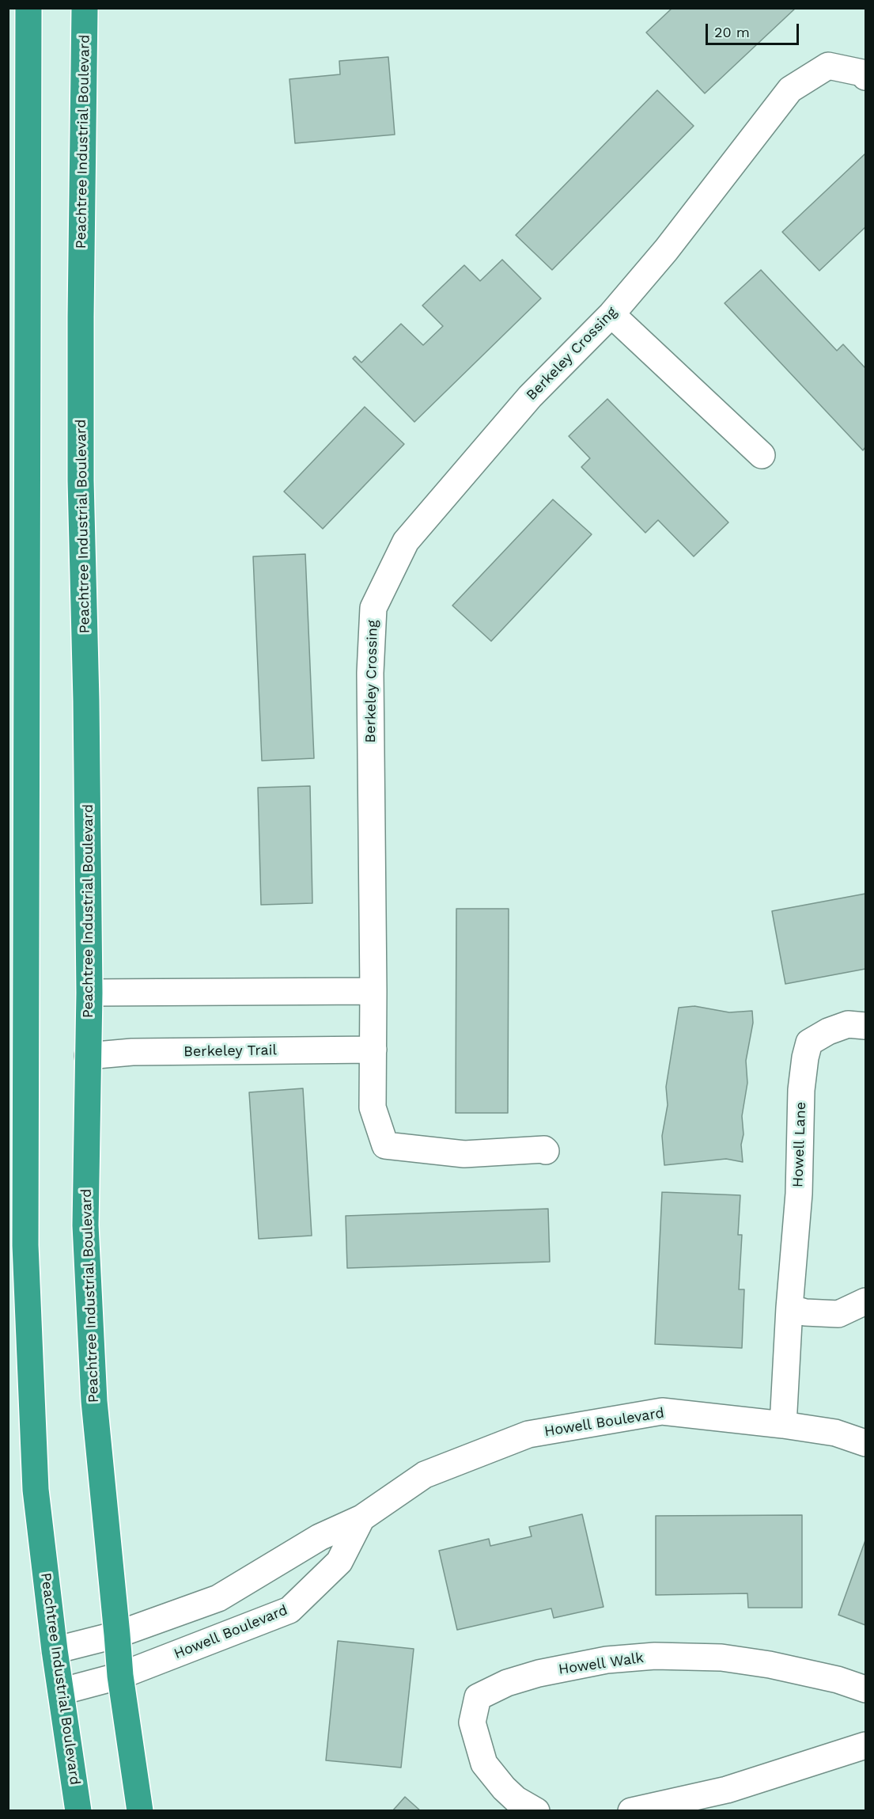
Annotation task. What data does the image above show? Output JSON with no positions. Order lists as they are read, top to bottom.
{
  "streets": {
    "highway": ["Peachtree Industrial Boulevard"],
    "street": [
      "Berkeley Crossing",
      "Berkeley Trail",
      "Howell Lane",
      "Howell Boulevard",
      "Howell Walk"
    ]
  },
  "crossings": [
    ["Peachtree Industrial Boulevard", "Berkeley Trail"],
    ["Peachtree Industrial Boulevard", "Howell Boulevard"],
    ["Berkeley Crossing", "Berkeley Trail"],
    ["Howell Lane", "Howell Boulevard"]
  ],
  "scale_bar": "20 m"
}
